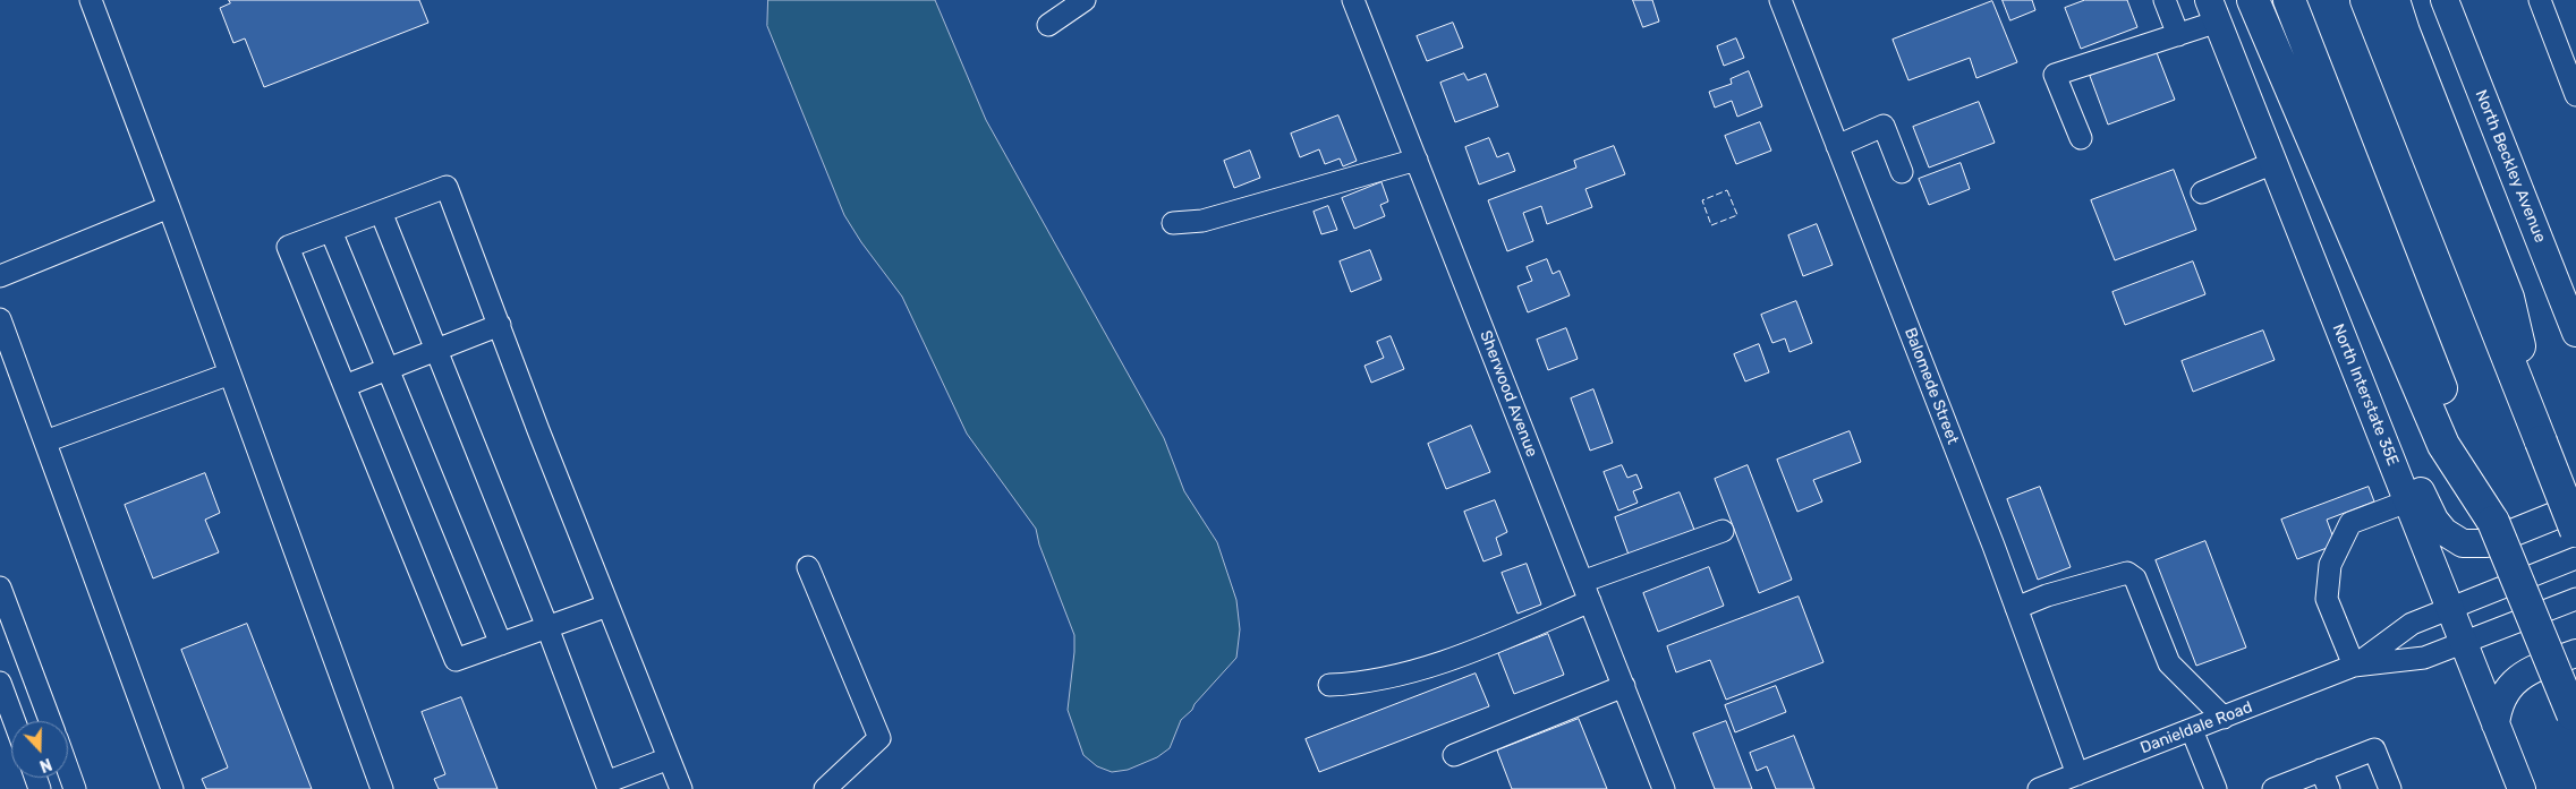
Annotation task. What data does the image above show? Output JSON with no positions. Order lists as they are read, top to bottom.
{
  "streets": {
    "main road": ["North Beckley Avenue", "North Interstate 35E"],
    "street": ["Balomede Street", "Sherwood Avenue", "Danieldale Road"]
  },
  "crossings": [
    ["Balomede Street", "Danieldale Road"],
    ["North Interstate 35E", "Danieldale Road"]
  ],
  "north": "bottom"
}
